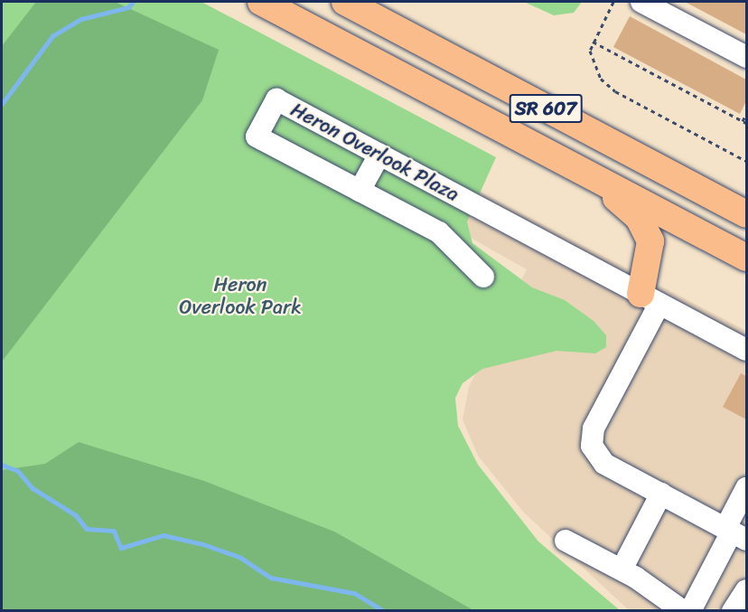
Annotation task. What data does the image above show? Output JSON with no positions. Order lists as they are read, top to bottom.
{
  "streets": {
    "main road": ["SR 607"],
    "street": ["Heron Overlook Plaza"]
  },
  "parks": ["Heron Overlook Park"]
}
